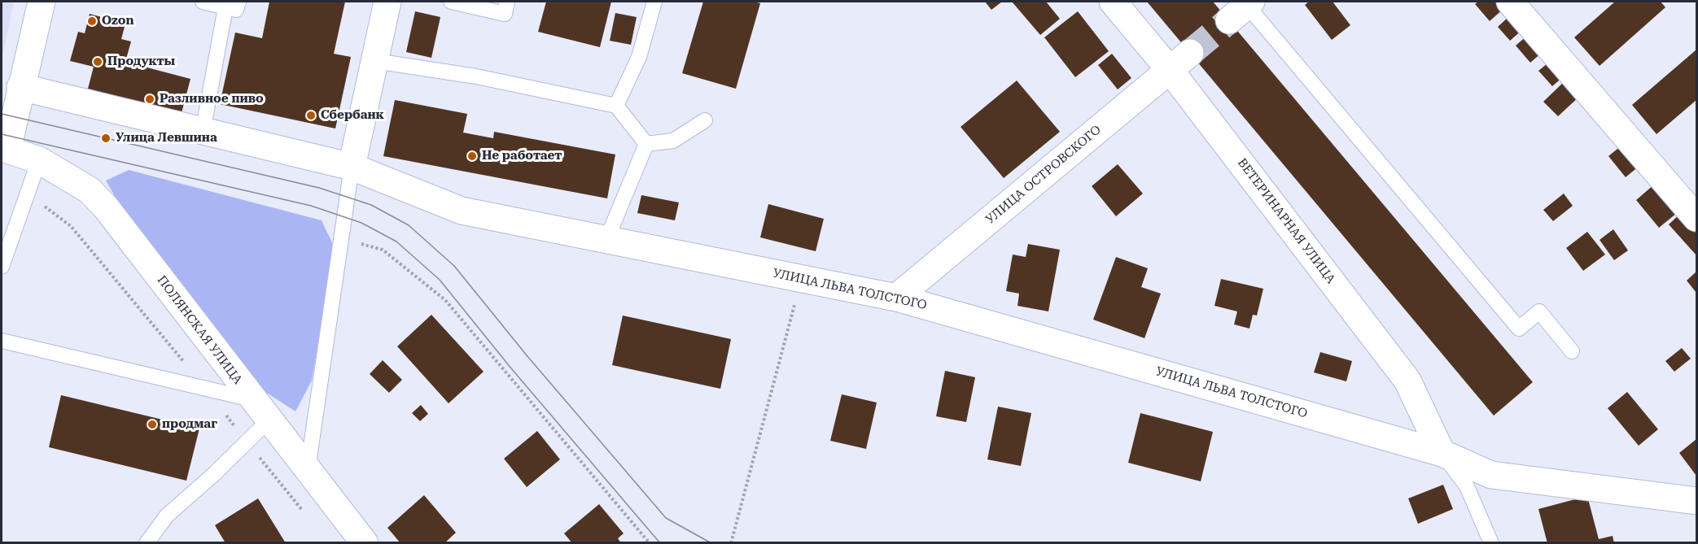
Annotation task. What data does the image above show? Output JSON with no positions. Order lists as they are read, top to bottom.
{
  "streets": {
    "street": [
      "УЛИЦА ОСТРОВСКОГО",
      "ВЕТЕРИНАРНАЯ УЛИЦА",
      "УЛИЦА ЛЬВА ТОЛСТОГО",
      "ПОЛЯНСКАЯ УЛИЦА"
    ]
  },
  "crossings": [
    ["УЛИЦА ОСТРОВСКОГО", "ВЕТЕРИНАРНАЯ УЛИЦА"],
    ["УЛИЦА ОСТРОВСКОГО", "УЛИЦА ЛЬВА ТОЛСТОГО"],
    ["ВЕТЕРИНАРНАЯ УЛИЦА", "УЛИЦА ЛЬВА ТОЛСТОГО"]
  ],
  "places": [
    "Ozon",
    "Продукты",
    "Разливное пиво",
    "Сбербанк",
    "Улица Левшина",
    "Не работает",
    "продмаг"
  ]
}
